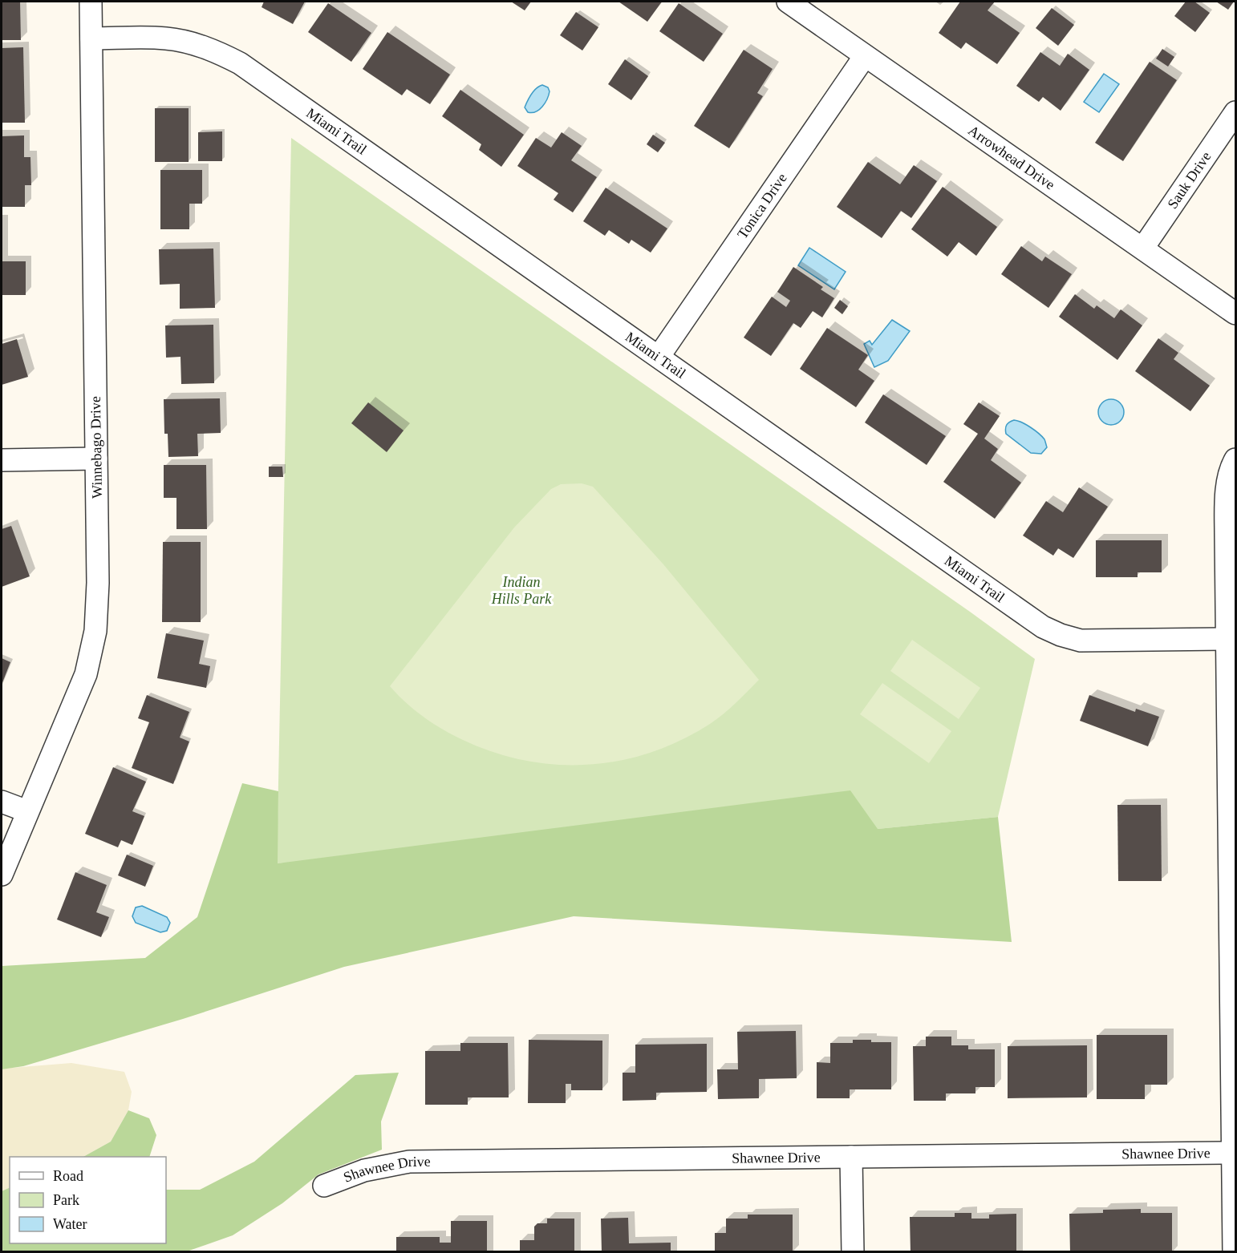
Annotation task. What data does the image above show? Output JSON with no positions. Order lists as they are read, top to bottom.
{
  "streets": {
    "street": [
      "Miami Trail",
      "Arrowhead Drive",
      "Sauk Drive",
      "Tonica Drive",
      "Winnebago Drive",
      "Shawnee Drive"
    ]
  },
  "crossings": [
    ["Miami Trail", "Tonica Drive"],
    ["Miami Trail", "Winnebago Drive"],
    ["Arrowhead Drive", "Sauk Drive"],
    ["Arrowhead Drive", "Tonica Drive"]
  ],
  "parks": ["Indian Hills Park"],
  "legend": ["Road", "Park", "Water"]
}
